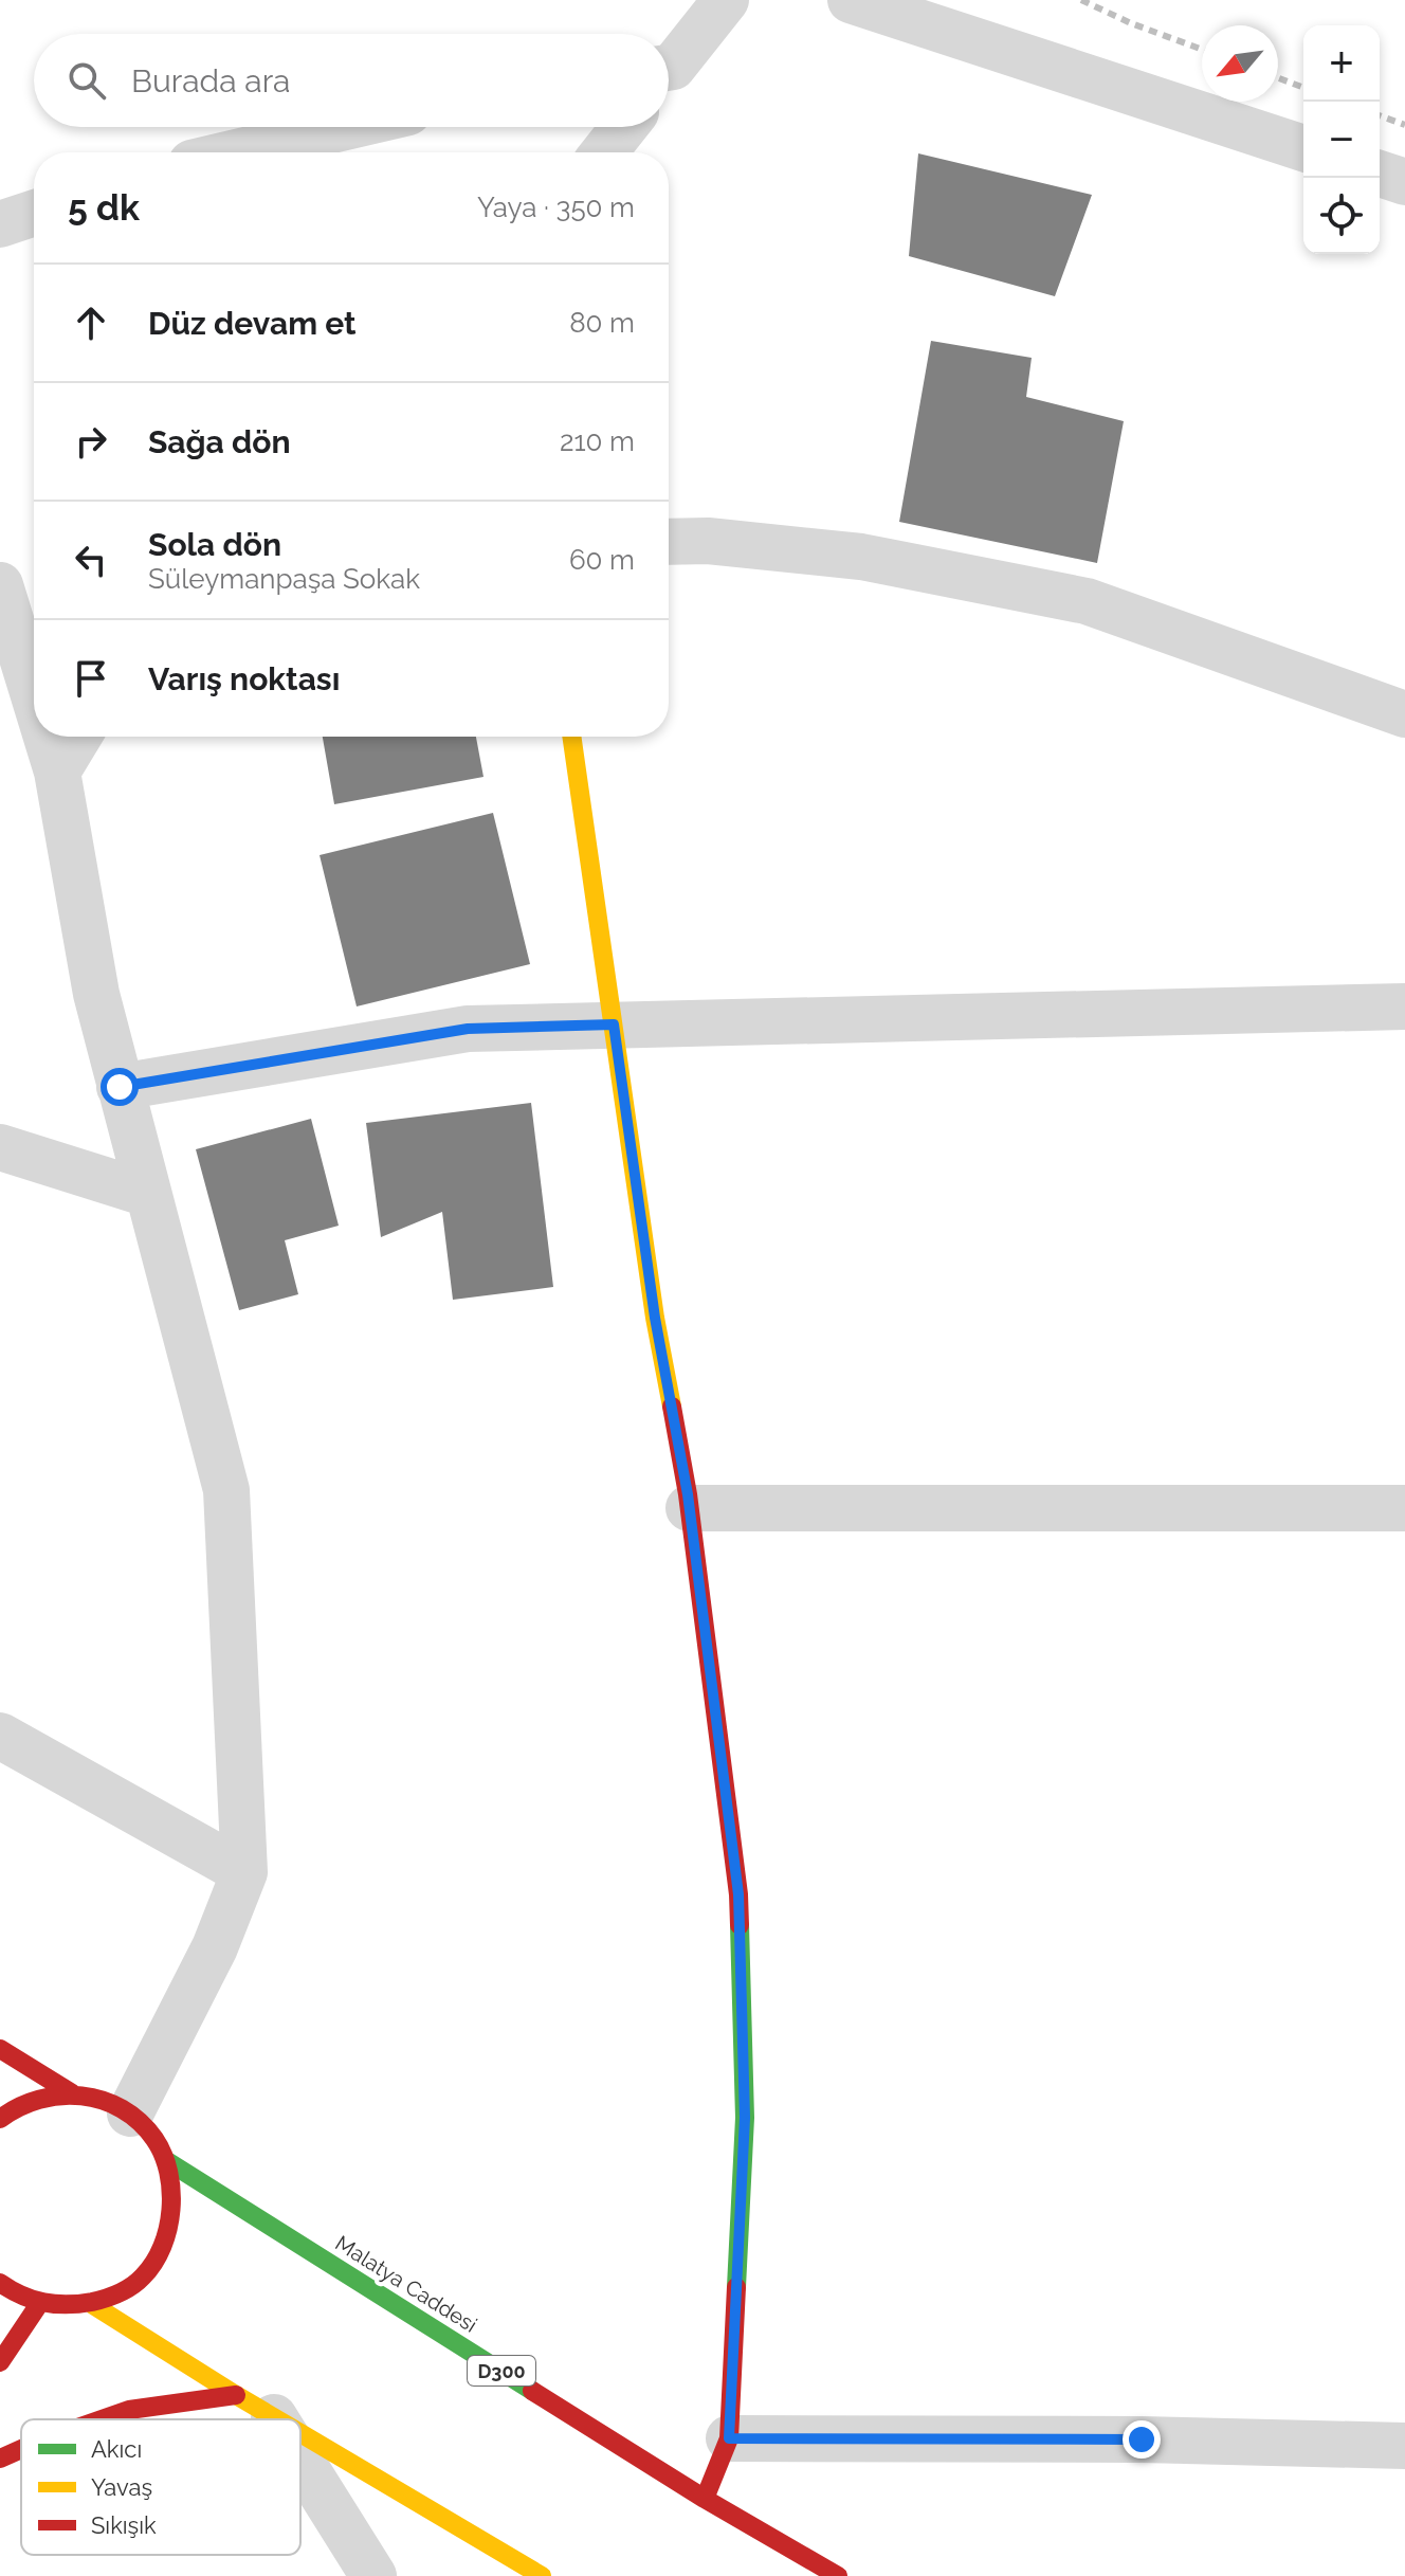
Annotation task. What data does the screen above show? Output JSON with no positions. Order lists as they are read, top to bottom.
{
  "streets": {
    "main road": ["Malatya Caddesi", "D300"]
  },
  "legend": ["Akıcı", "Yavaş", "Sıkışık"],
  "north": "bottom left",
  "page": {
    "map_buttons": ["+", "−"],
    "search": "Burada ara",
    "heading": ["5 dk", "Yaya · 350 m"],
    "list": [
      ["Düz devam et", "80 m"],
      ["Sağa dön", "210 m"],
      ["Sola dön", "Süleymanpaşa Sokak", "60 m"],
      "Varış noktası"
    ]
  }
}
